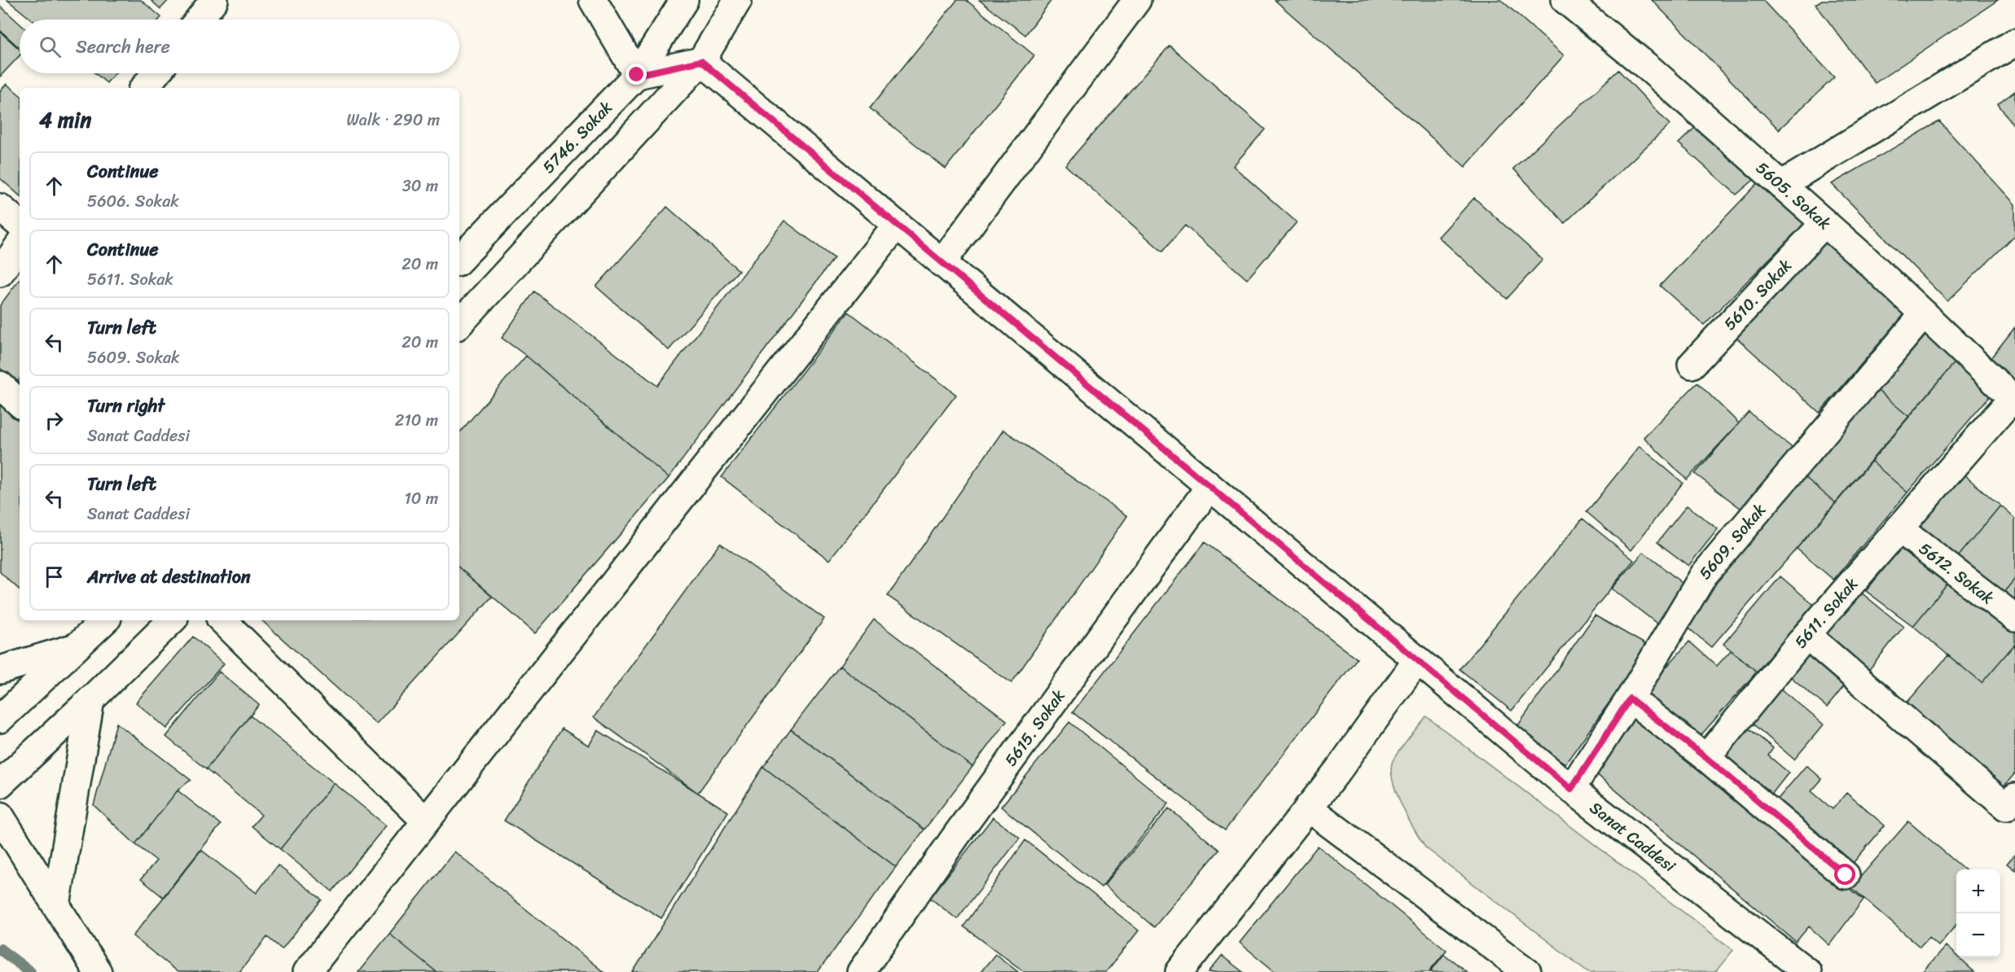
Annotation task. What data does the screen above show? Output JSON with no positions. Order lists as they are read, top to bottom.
{
  "streets": {
    "street": [
      "5746. Sokak",
      "5605. Sokak",
      "5610. Sokak",
      "5609. Sokak",
      "5612. Sokak",
      "5611. Sokak",
      "5615. Sokak",
      "Sanat Caddesi"
    ]
  },
  "crossings": [
    ["5605. Sokak", "5610. Sokak"],
    ["5605. Sokak", "5609. Sokak"],
    ["5605. Sokak", "5611. Sokak"],
    ["5609. Sokak", "Sanat Caddesi"],
    ["5612. Sokak", "5611. Sokak"],
    ["5615. Sokak", "Sanat Caddesi"]
  ],
  "page": {
    "search": "Search here",
    "heading": ["4 min", "Walk · 290 m"],
    "list": [
      ["Continue", "5606. Sokak", "30 m"],
      ["Continue", "5611. Sokak", "20 m"],
      ["Turn left", "5609. Sokak", "20 m"],
      ["Turn right", "Sanat Caddesi", "210 m"],
      ["Turn left", "Sanat Caddesi", "10 m"],
      "Arrive at destination"
    ],
    "map_buttons": ["+", "−"]
  }
}
